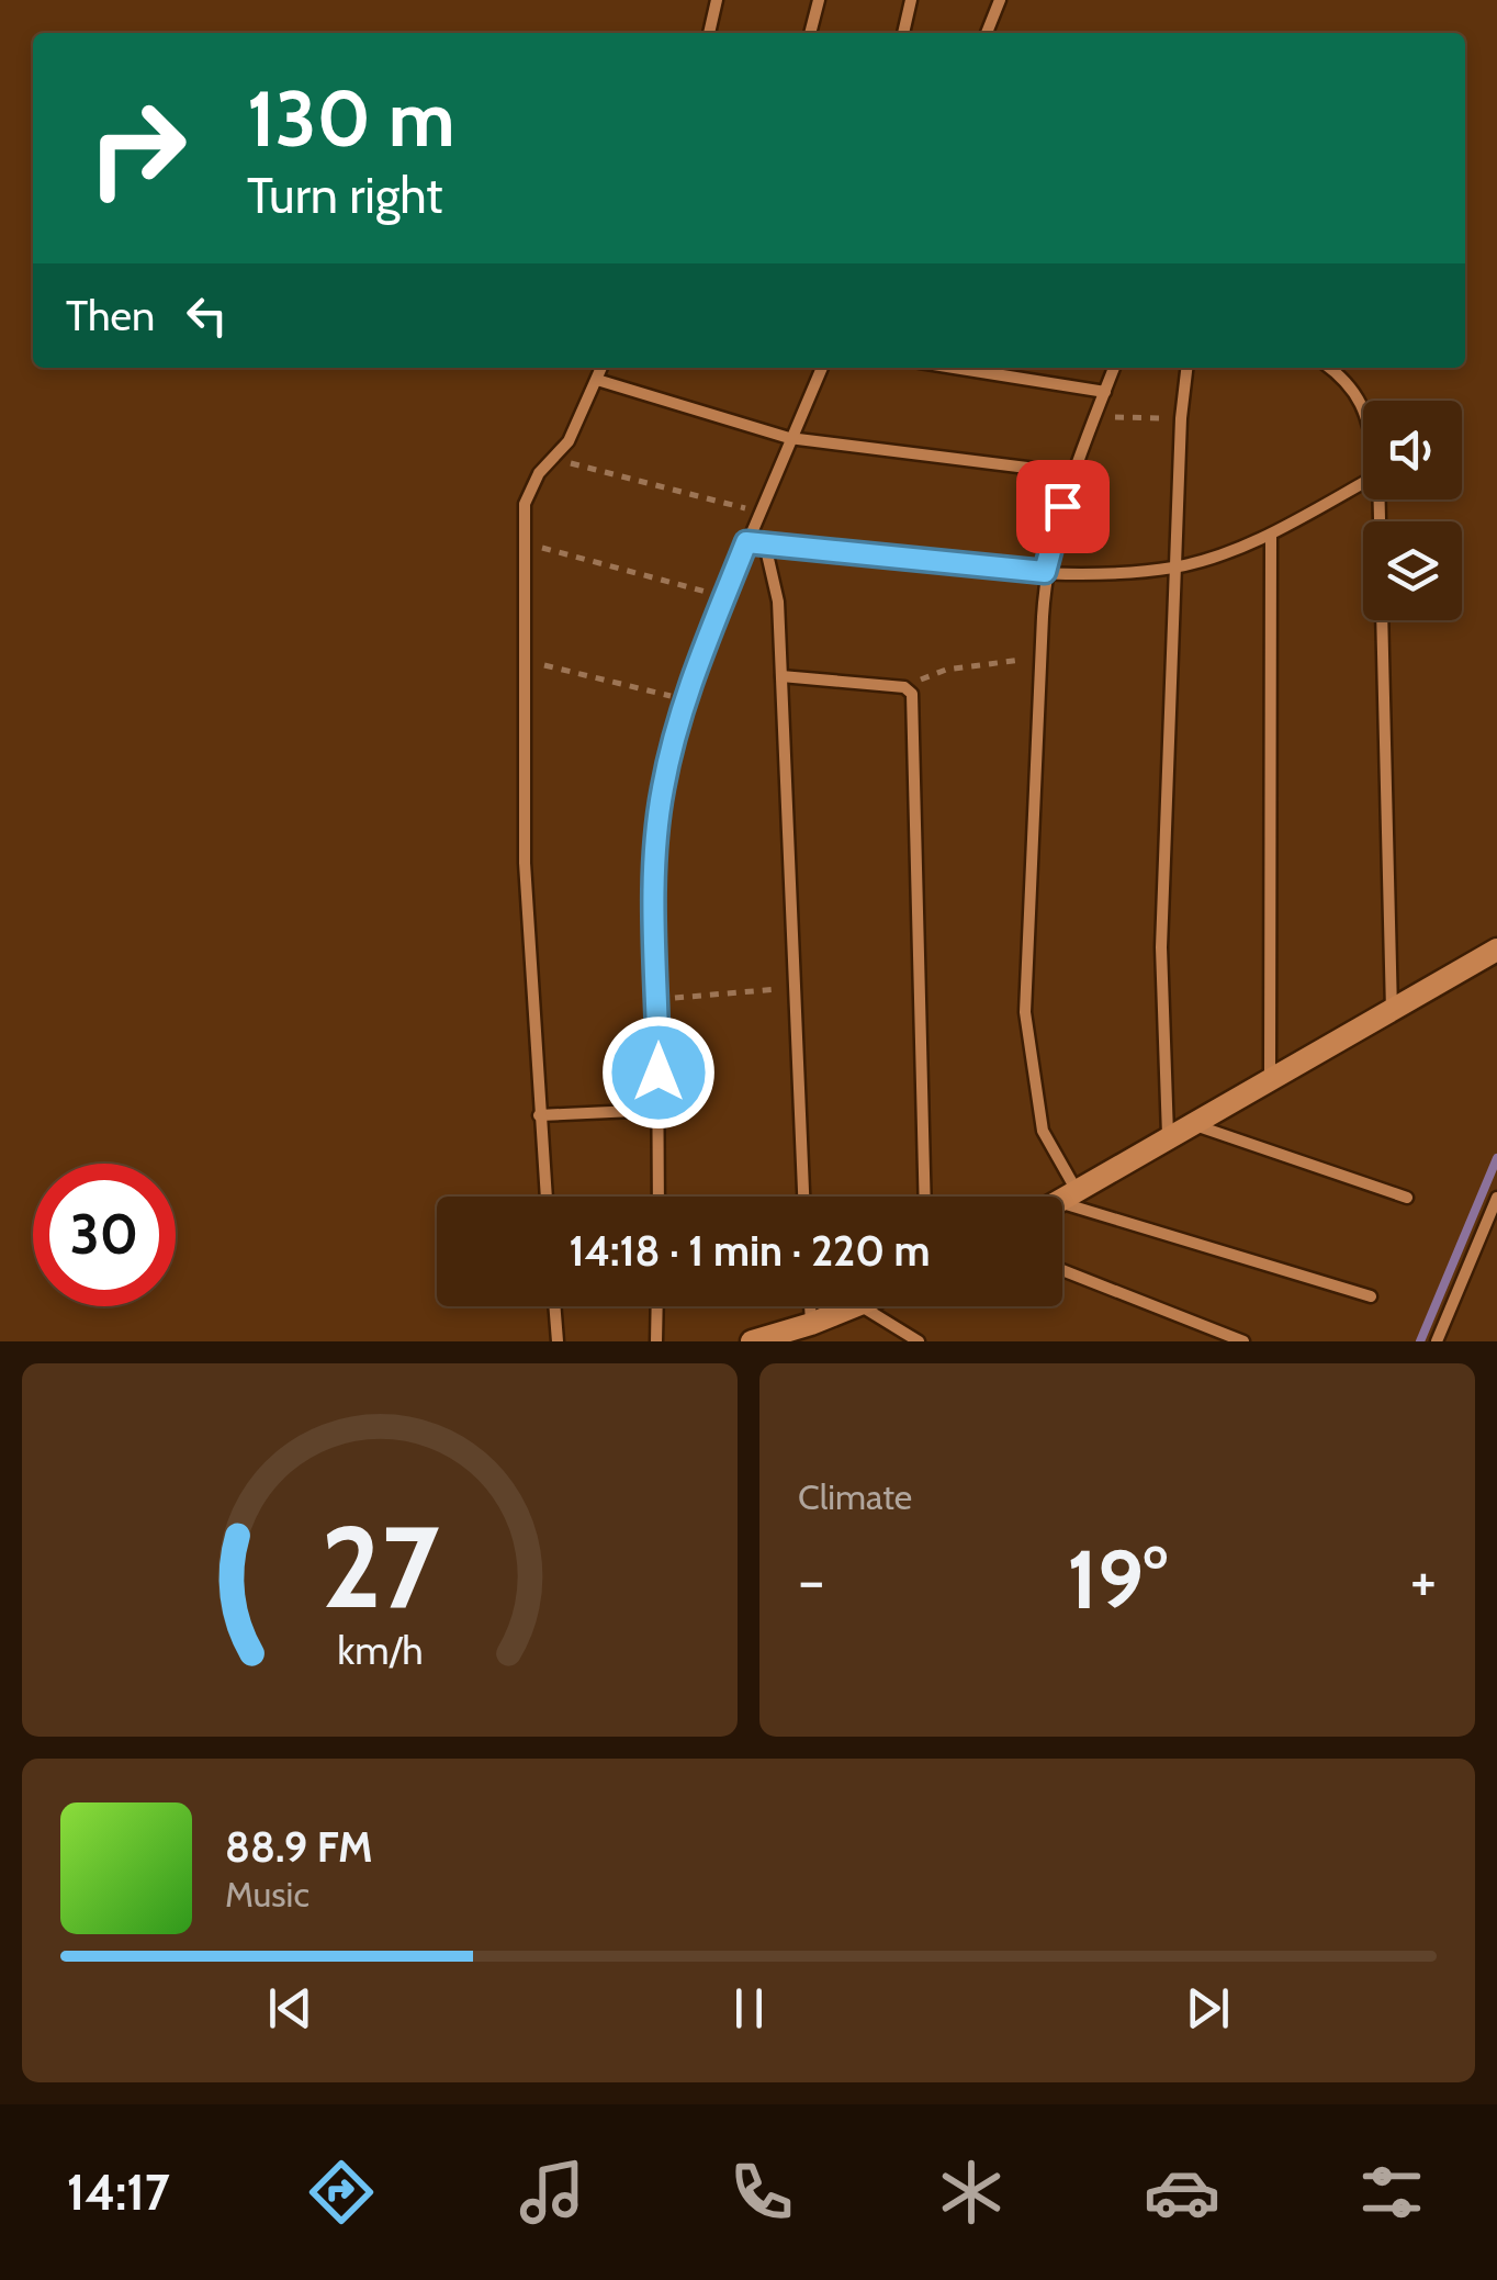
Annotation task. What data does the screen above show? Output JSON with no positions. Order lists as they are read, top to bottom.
{
  "page": {
    "turn": ["130 m", "Turn right"],
    "then": "Then",
    "limit": "30",
    "trip": "14:18 · 1 min · 220 m",
    "tile": "Climate",
    "heat": ["−", "19°", "+"],
    "song": ["88.9 FM", "Music"],
    "tabs": "14:17",
    "gauge": ["27", "km/h"]
  }
}
